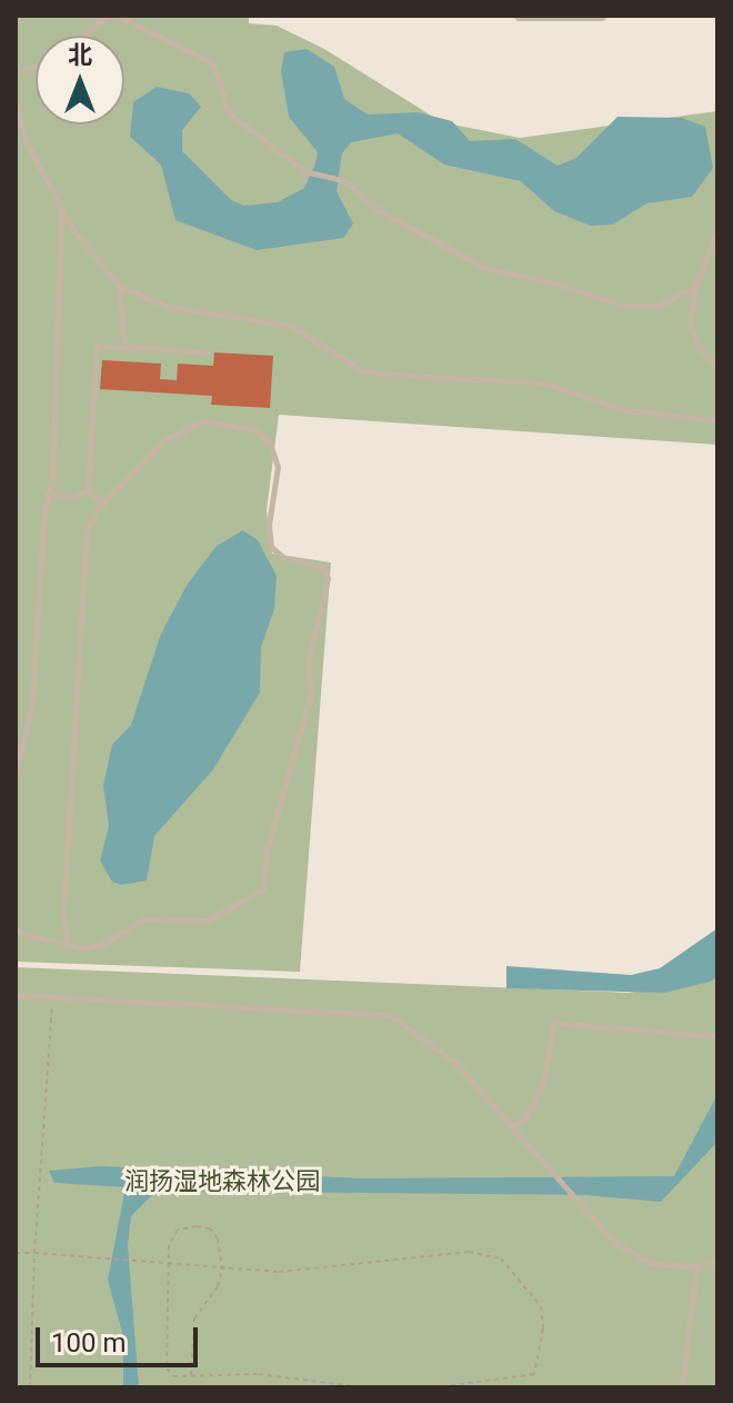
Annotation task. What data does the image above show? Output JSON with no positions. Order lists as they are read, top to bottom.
{
  "parks": ["润扬湿地森林公园"],
  "scale_bar": "100 m",
  "north": "top"
}
